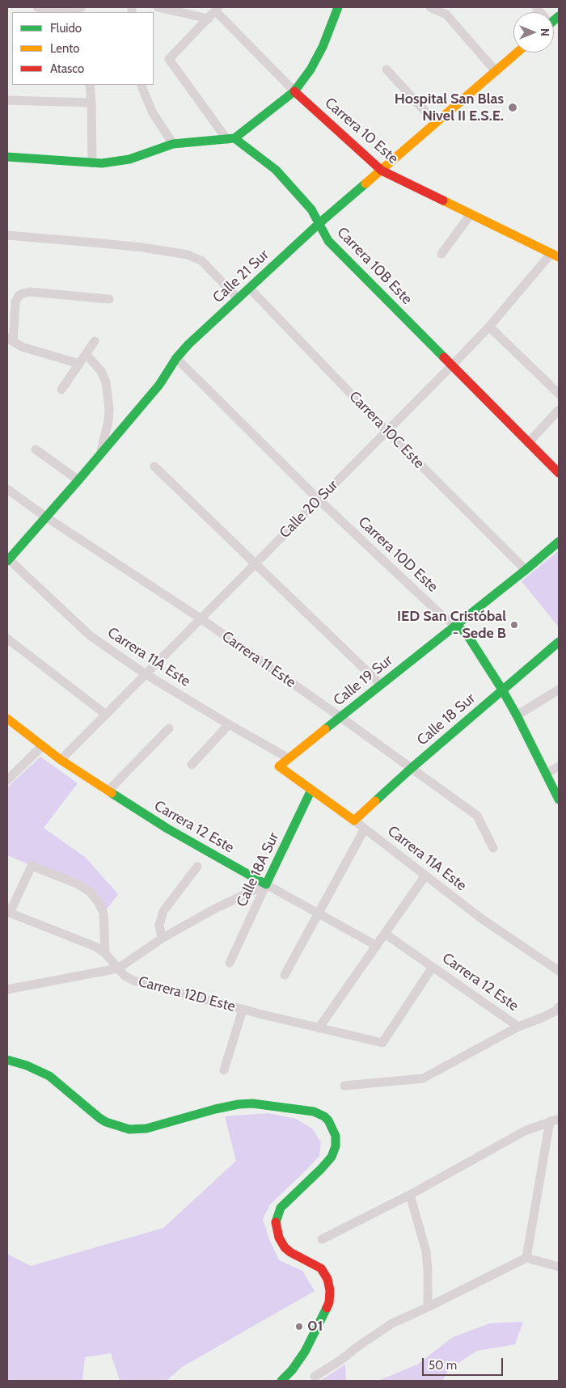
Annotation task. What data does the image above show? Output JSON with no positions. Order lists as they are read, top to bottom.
{
  "streets": {
    "street": [
      "Carrera 10 Este",
      "Carrera 10B Este",
      "Calle 21 Sur",
      "Carrera 10C Este",
      "Calle 20 Sur",
      "Carrera 10D Este",
      "Carrera 11A Este",
      "Carrera 11 Este",
      "Calle 19 Sur",
      "Calle 18 Sur",
      "Carrera 12 Este",
      "Calle 18A Sur",
      "Carrera 12D Este"
    ]
  },
  "crossings": [
    ["Carrera 10 Este", "Calle 21 Sur"],
    ["Carrera 10 Este", "Calle 20 Sur"],
    ["Carrera 10B Este", "Calle 21 Sur"],
    ["Carrera 10B Este", "Calle 20 Sur"],
    ["Calle 21 Sur", "Carrera 10C Este"],
    ["Calle 21 Sur", "Carrera 10D Este"],
    ["Calle 21 Sur", "Carrera 11A Este"],
    ["Calle 21 Sur", "Carrera 11 Este"],
    ["Carrera 10C Este", "Calle 20 Sur"],
    ["Carrera 10C Este", "Calle 19 Sur"],
    ["Calle 20 Sur", "Carrera 10D Este"],
    ["Calle 20 Sur", "Carrera 11A Este"],
    ["Calle 20 Sur", "Carrera 11 Este"],
    ["Calle 20 Sur", "Carrera 12 Este"],
    ["Carrera 10D Este", "Calle 19 Sur"],
    ["Carrera 10D Este", "Calle 18 Sur"],
    ["Carrera 11A Este", "Calle 19 Sur"],
    ["Carrera 11A Este", "Calle 18 Sur"],
    ["Carrera 11A Este", "Calle 18A Sur"],
    ["Carrera 11 Este", "Calle 19 Sur"],
    ["Carrera 11 Este", "Calle 18 Sur"],
    ["Carrera 12 Este", "Calle 18A Sur"],
    ["Carrera 12 Este", "Carrera 12D Este"]
  ],
  "places": ["Hospital San Blas Nivel II E.S.E.", "IED San Cristóbal - Sede B", "01"],
  "legend": ["Fluido", "Lento", "Atasco"],
  "scale_bar": "50 m",
  "north": "right"
}
